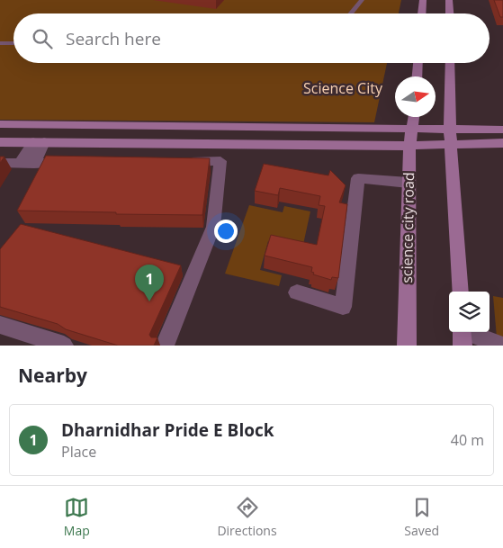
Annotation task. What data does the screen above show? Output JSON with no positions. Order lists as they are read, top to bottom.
{
  "streets": {
    "street": ["science city road"]
  },
  "parks": ["Science City"],
  "north": "right",
  "page": {
    "search": "Search here",
    "pins": "1",
    "heading": "Nearby",
    "list": [
      {
        "mark": "1",
        "name": "Dharnidhar Pride E Block",
        "note": "Place",
        "value": "40 m"
      }
    ],
    "nav": ["Map", "Directions", "Saved"]
  }
}
